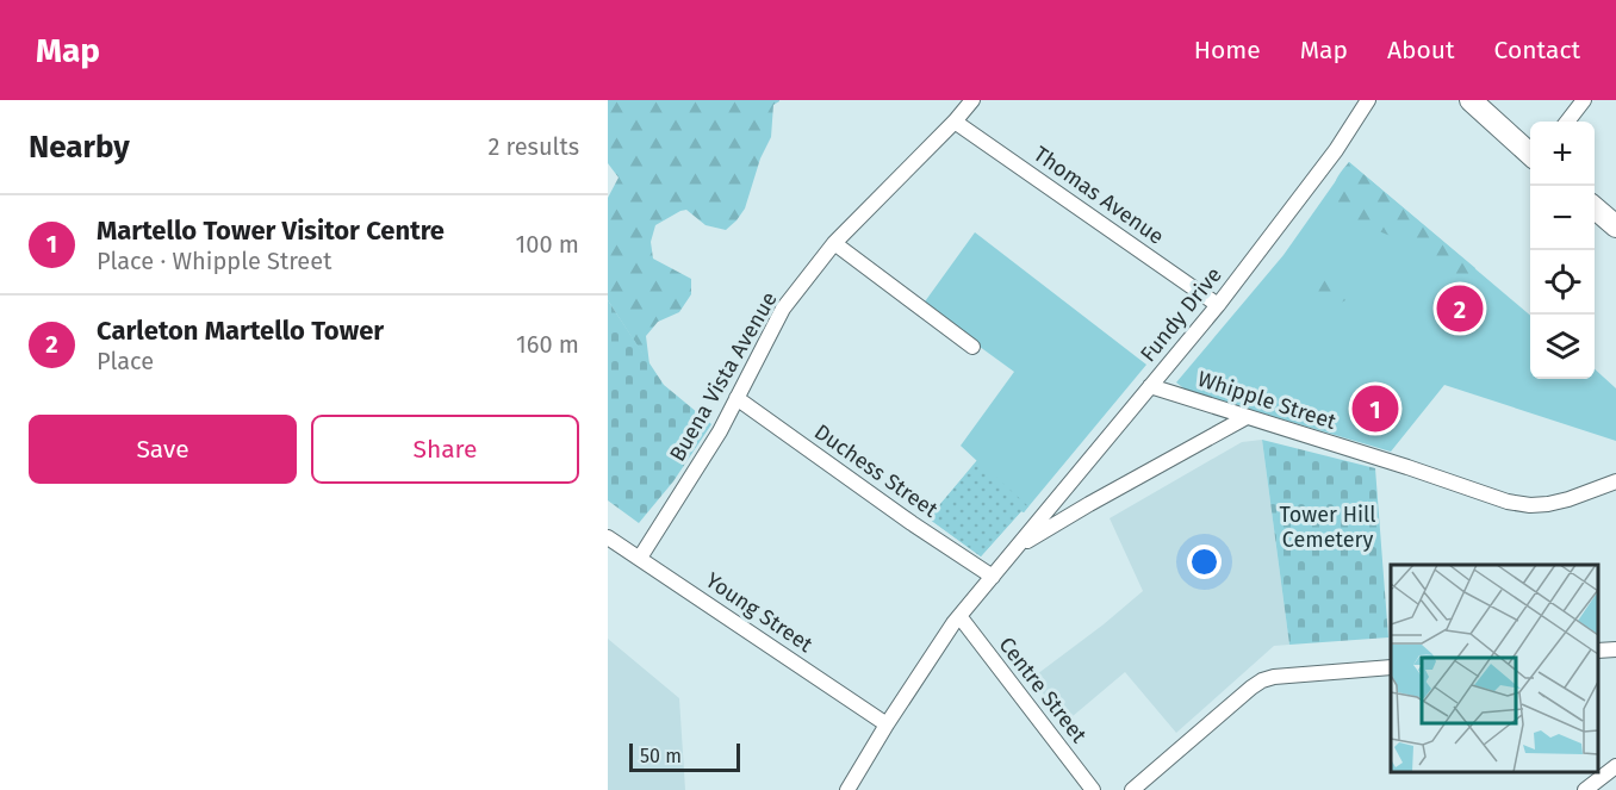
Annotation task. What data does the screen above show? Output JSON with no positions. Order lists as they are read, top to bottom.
{
  "streets": {
    "street": [
      "Thomas Avenue",
      "Fundy Drive",
      "Buena Vista Avenue",
      "Whipple Street",
      "Duchess Street",
      "Young Street",
      "Centre Street"
    ]
  },
  "crossings": [
    ["Thomas Avenue", "Fundy Drive"],
    ["Thomas Avenue", "Buena Vista Avenue"],
    ["Fundy Drive", "Whipple Street"],
    ["Fundy Drive", "Duchess Street"],
    ["Fundy Drive", "Young Street"],
    ["Fundy Drive", "Centre Street"],
    ["Buena Vista Avenue", "Duchess Street"],
    ["Buena Vista Avenue", "Young Street"]
  ],
  "parks": ["Tower Hill Cemetery"],
  "scale_bar": "50 m",
  "page": {
    "header": "Map",
    "nav": [
      "Home",
      "Map",
      "About",
      "Contact"
    ],
    "heading": ["Nearby", "2 results"],
    "map_buttons": ["+", "−"],
    "list": [
      {
        "mark": "1",
        "name": "Martello Tower Visitor Centre",
        "note": "Place · Whipple Street",
        "value": "100 m"
      },
      {
        "mark": "2",
        "name": "Carleton Martello Tower",
        "note": "Place",
        "value": "160 m"
      }
    ],
    "pins": ["2", "1"],
    "buttons": ["Save", "Share"],
    "scale": "50 m"
  }
}
